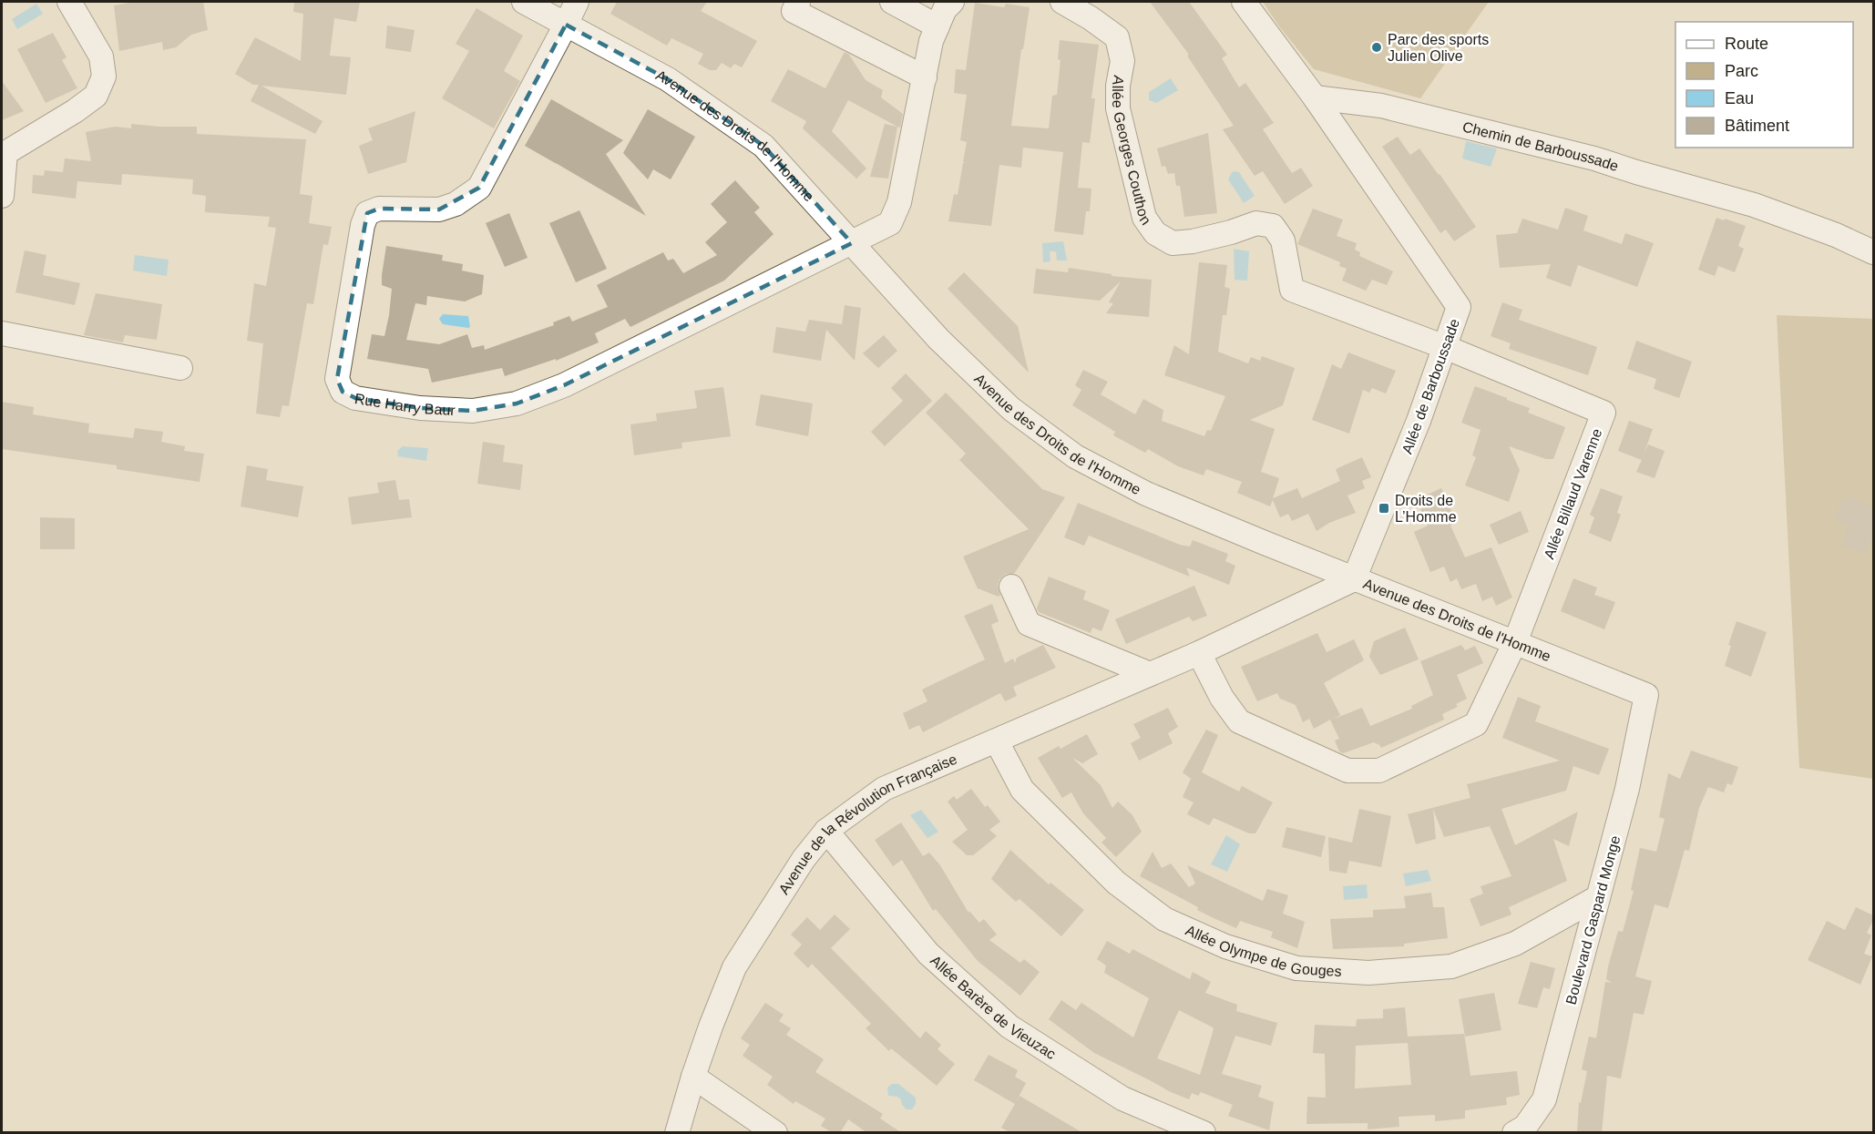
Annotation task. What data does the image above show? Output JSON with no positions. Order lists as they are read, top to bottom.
{
  "streets": {
    "street": [
      "Avenue des Droits de l'Homme",
      "Chemin de Barboussade",
      "Allée Georges Couthon",
      "Allée de Barboussade",
      "Rue Harry Baur",
      "Allée Billaud Varenne",
      "Avenue de la Révolution Française",
      "Boulevard Gaspard Monge",
      "Allée Olympe de Gouges",
      "Allée Barère de Vieuzac"
    ]
  },
  "crossings": [
    ["Avenue des Droits de l'Homme", "Allée de Barboussade"],
    ["Avenue des Droits de l'Homme", "Rue Harry Baur"],
    ["Avenue des Droits de l'Homme", "Allée Billaud Varenne"],
    ["Avenue des Droits de l'Homme", "Avenue de la Révolution Française"],
    ["Avenue des Droits de l'Homme", "Boulevard Gaspard Monge"],
    ["Chemin de Barboussade", "Allée de Barboussade"],
    ["Allée Georges Couthon", "Allée de Barboussade"],
    ["Allée Georges Couthon", "Allée Billaud Varenne"],
    ["Allée de Barboussade", "Allée Billaud Varenne"],
    ["Allée de Barboussade", "Avenue de la Révolution Française"],
    ["Avenue de la Révolution Française", "Allée Olympe de Gouges"],
    ["Avenue de la Révolution Française", "Allée Barère de Vieuzac"],
    ["Boulevard Gaspard Monge", "Allée Olympe de Gouges"]
  ],
  "places": {
    "other": ["Parc des sports Julien Olive"],
    "transit": ["Droits de L’Homme"]
  },
  "legend": [
    "Route",
    "Parc",
    "Eau",
    "Bâtiment"
  ]
}
